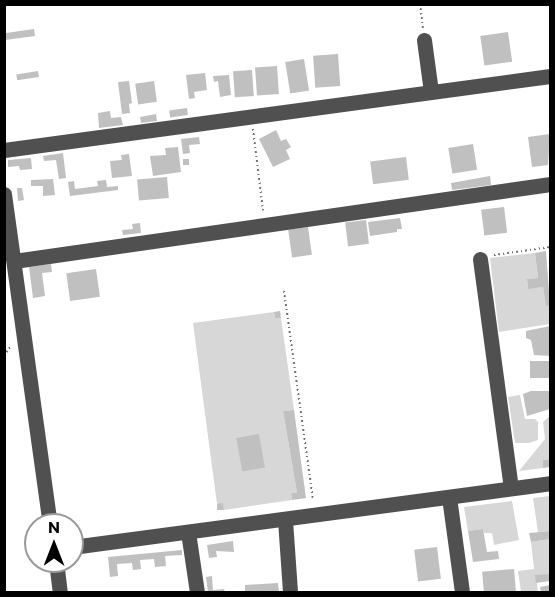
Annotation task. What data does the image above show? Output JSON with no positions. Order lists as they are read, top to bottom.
{
  "north": "top"
}
